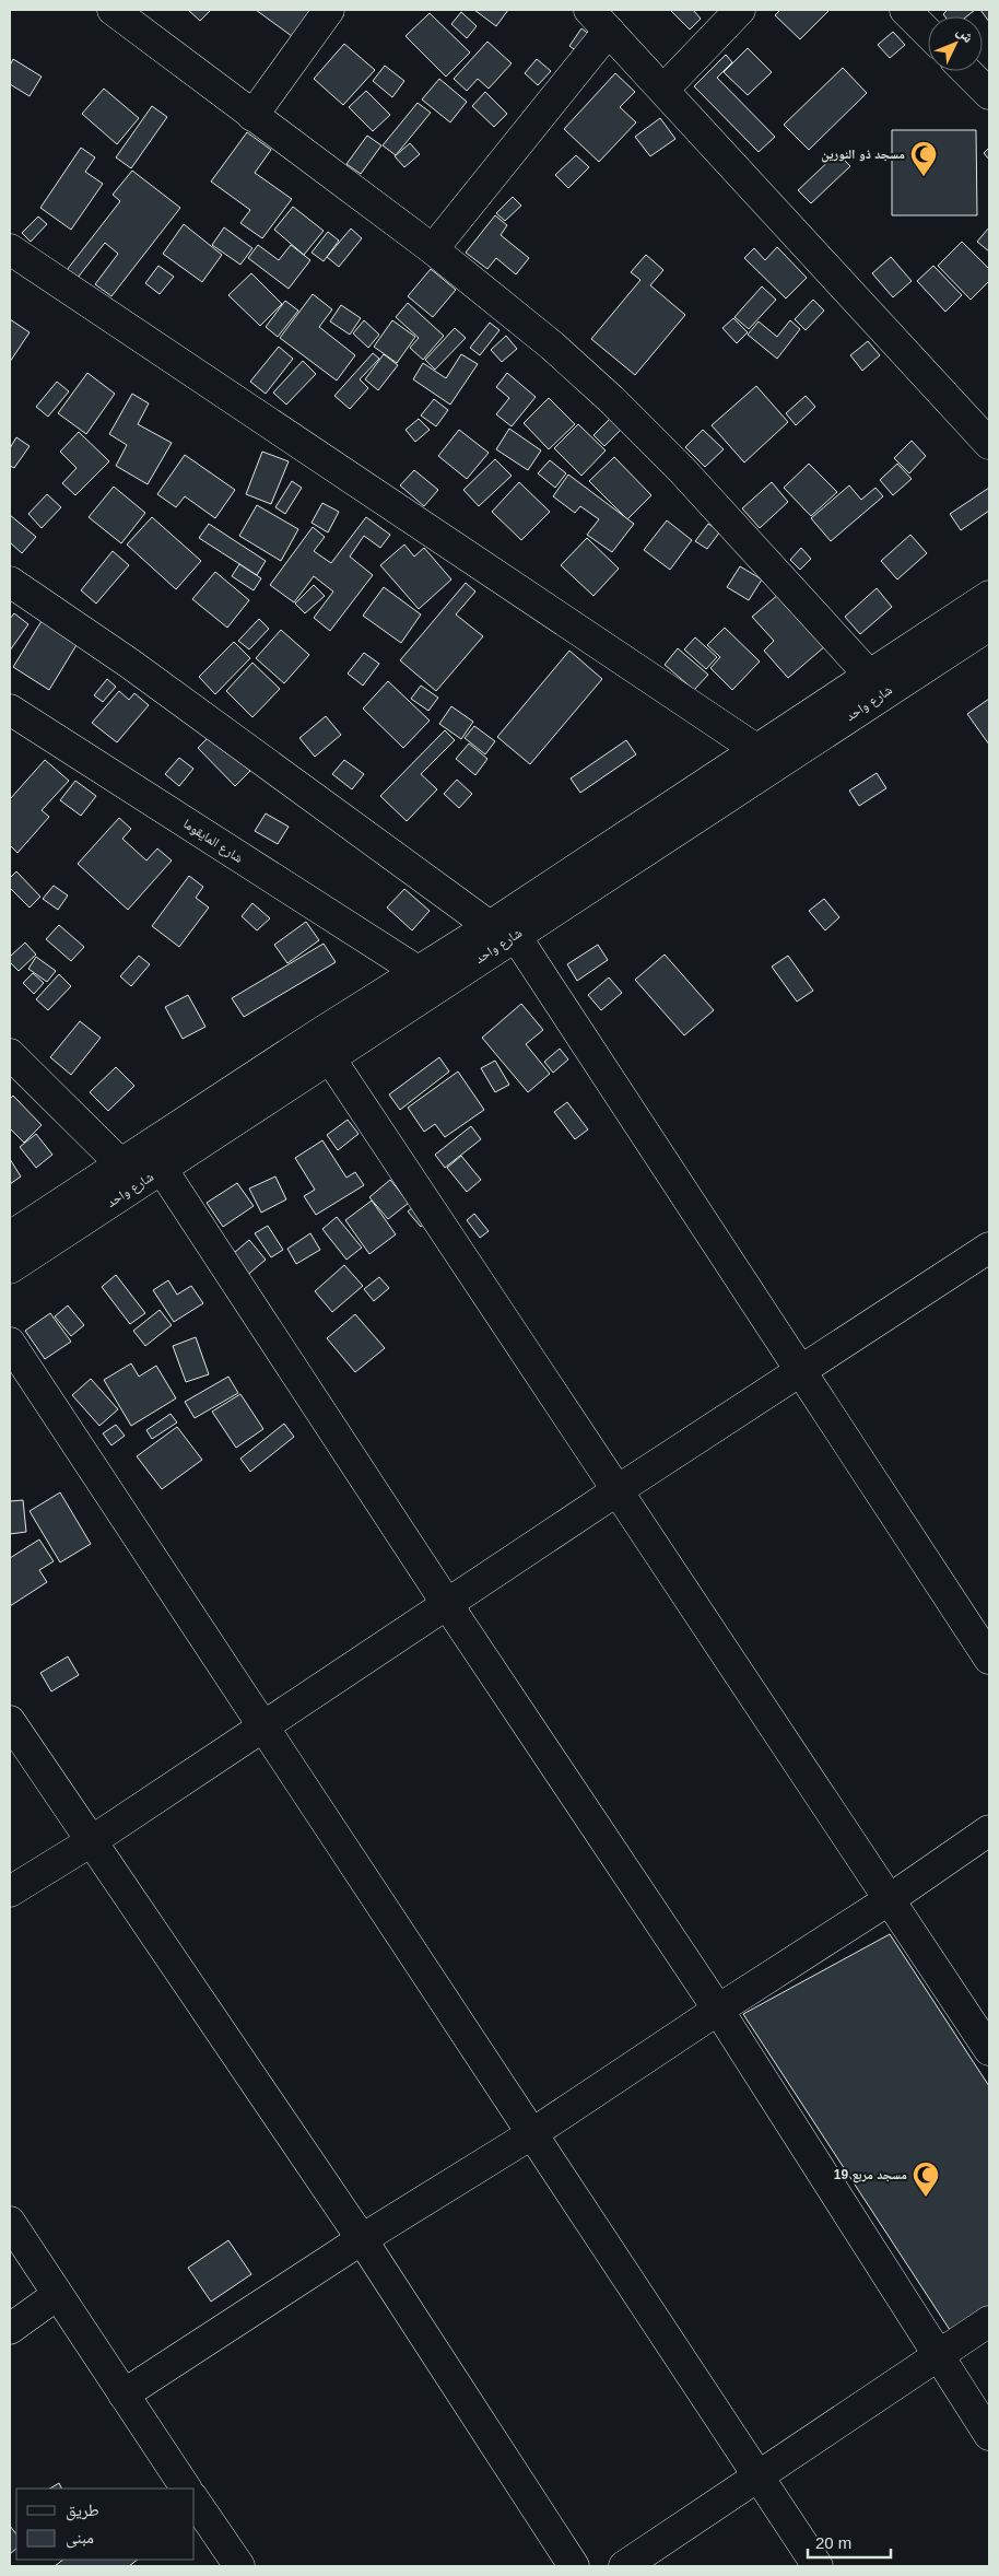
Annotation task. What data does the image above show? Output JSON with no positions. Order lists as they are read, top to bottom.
{
  "streets": {
    "street": ["شارع واحد", "شارع المايقوما"]
  },
  "crossings": [
    ["شارع واحد", "شارع المايقوما"]
  ],
  "places": {
    "mosque": ["مسجد ذو النورين", "مسجد مربع 19"]
  },
  "legend": ["طريق", "مبنى"],
  "scale_bar": "20 m",
  "north": "top right"
}
